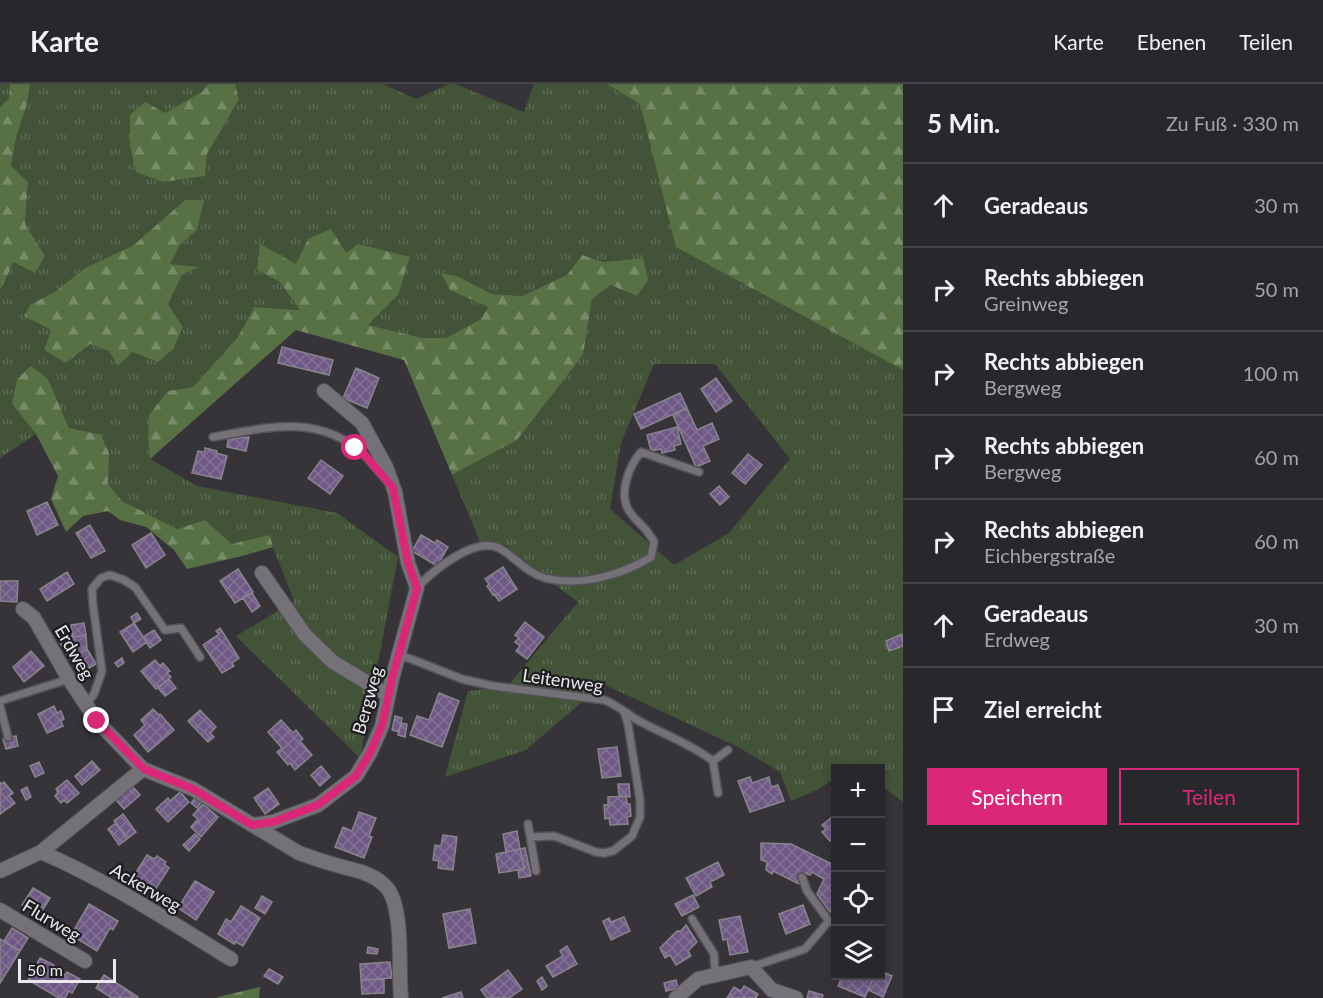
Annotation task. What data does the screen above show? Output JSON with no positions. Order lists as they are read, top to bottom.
{
  "streets": {
    "street": [
      "Erdweg",
      "Bergweg",
      "Ackerweg",
      "Flurweg"
    ],
    "lane": ["Leitenweg"]
  },
  "crossings": [
    ["Leitenweg", "Bergweg"]
  ],
  "scale_bar": "50 m",
  "page": {
    "header": "Karte",
    "nav": ["Karte", "Ebenen", "Teilen"],
    "heading": ["5 Min.", "Zu Fuß · 330 m"],
    "list": [
      ["Geradeaus", "30 m"],
      ["Rechts abbiegen", "Greinweg", "50 m"],
      ["Rechts abbiegen", "Bergweg", "100 m"],
      ["Rechts abbiegen", "Bergweg", "60 m"],
      ["Rechts abbiegen", "Eichbergstraße", "60 m"],
      ["Geradeaus", "Erdweg", "30 m"],
      "Ziel erreicht"
    ],
    "buttons": ["Speichern", "Teilen"],
    "map_buttons": ["+", "−"],
    "scale": "50 m"
  }
}
